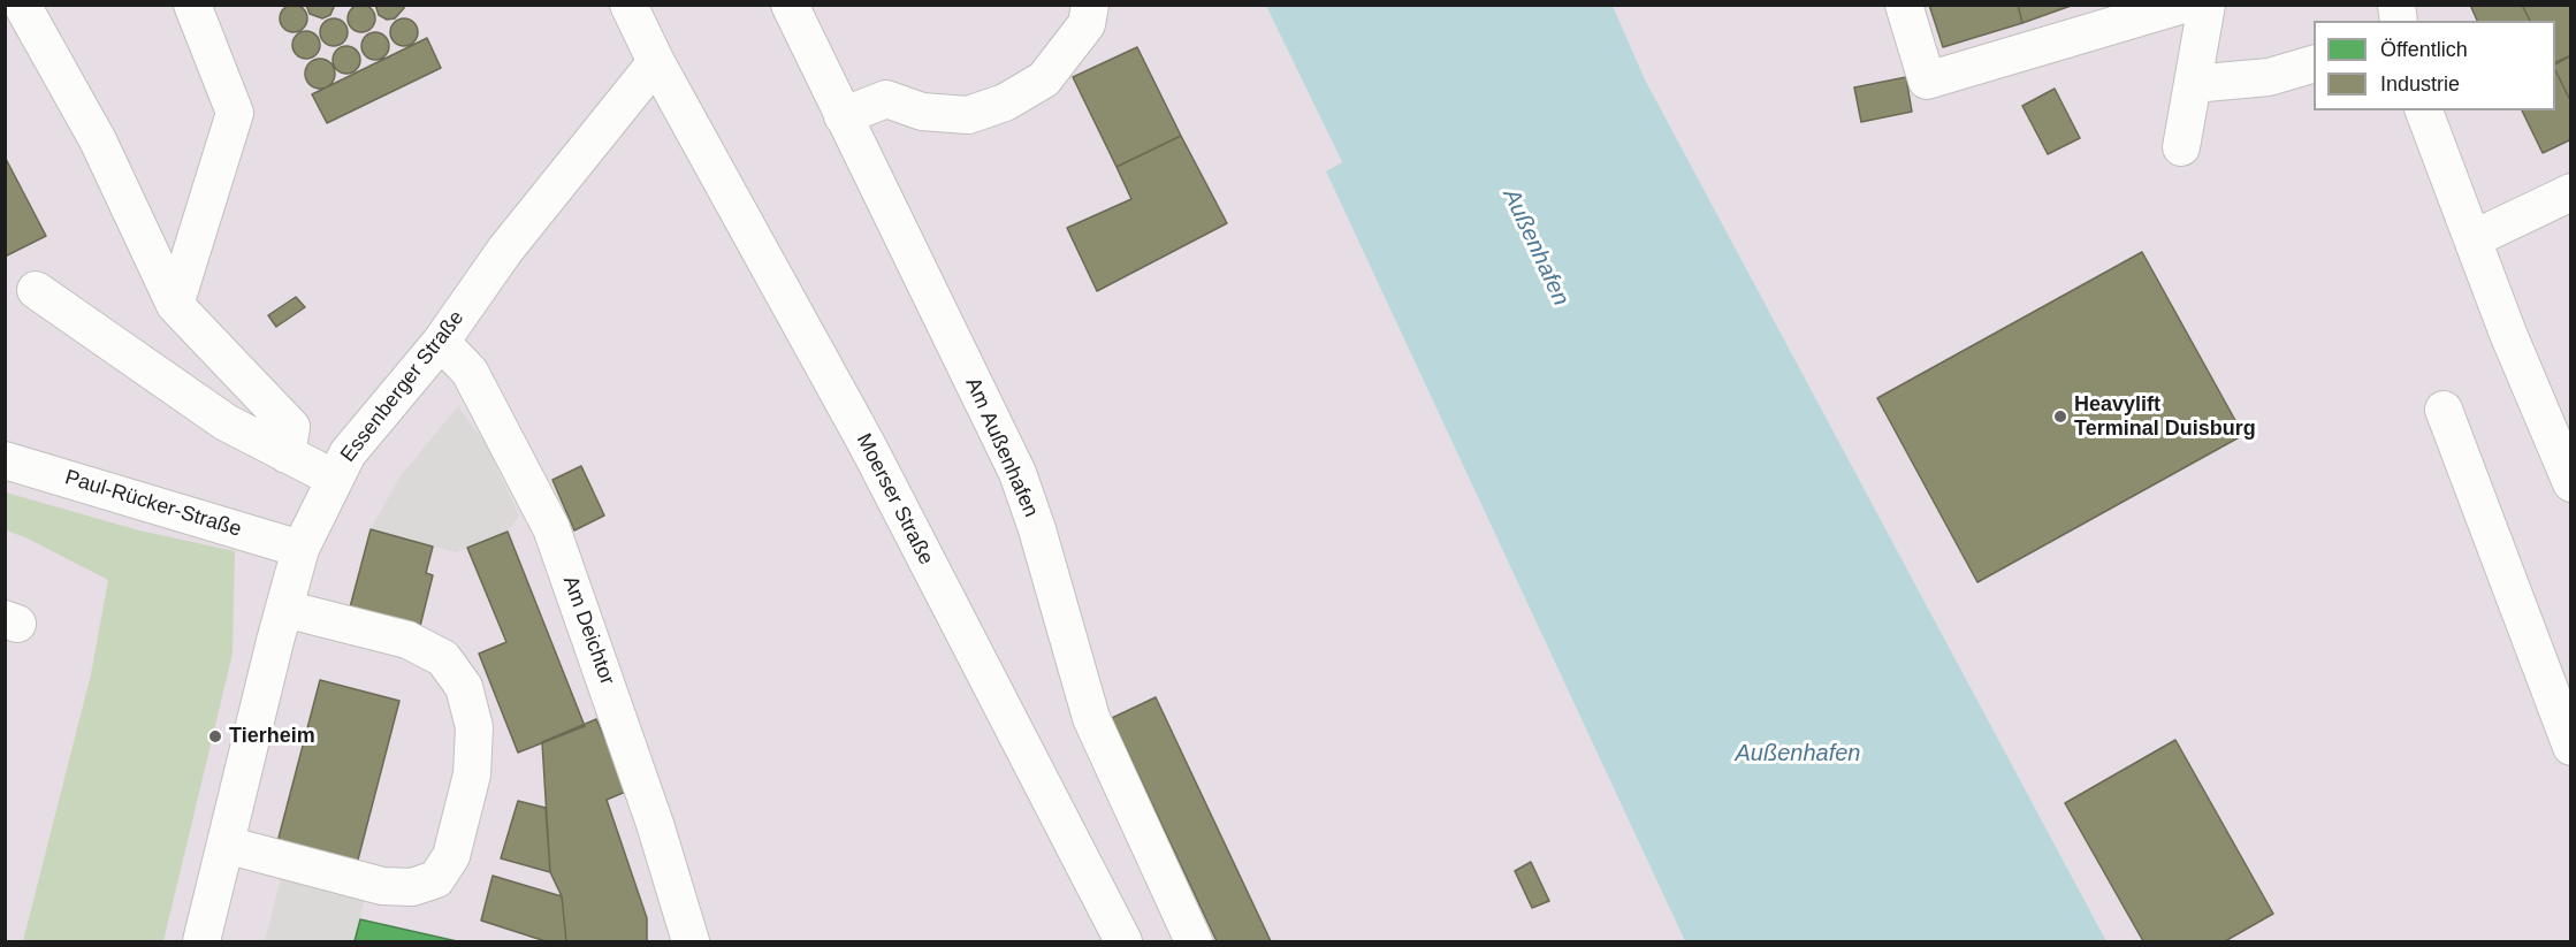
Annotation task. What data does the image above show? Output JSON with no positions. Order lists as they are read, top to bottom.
{
  "streets": {
    "street": [
      "Essenberger Straße",
      "Am Außenhafen",
      "Moerser Straße",
      "Paul-Rücker-Straße",
      "Am Deichtor"
    ]
  },
  "crossings": [
    ["Essenberger Straße", "Moerser Straße"],
    ["Essenberger Straße", "Paul-Rücker-Straße"],
    ["Essenberger Straße", "Am Deichtor"]
  ],
  "water": ["Außenhafen"],
  "places": ["Heavylift Terminal Duisburg", "Tierheim"],
  "legend": ["Öffentlich", "Industrie"]
}
